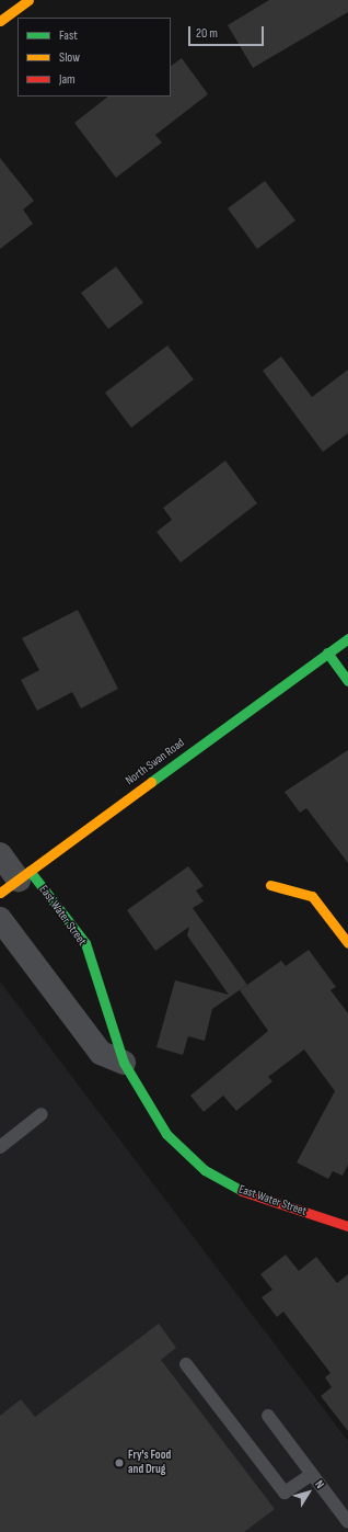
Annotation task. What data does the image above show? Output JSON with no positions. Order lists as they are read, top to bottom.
{
  "streets": {
    "street": ["North Swan Road", "East Water Street"]
  },
  "crossings": [
    ["North Swan Road", "East Water Street"]
  ],
  "places": ["Fry's Food and Drug"],
  "legend": ["Fast", "Slow", "Jam"],
  "scale_bar": "20 m",
  "north": "top right"
}
